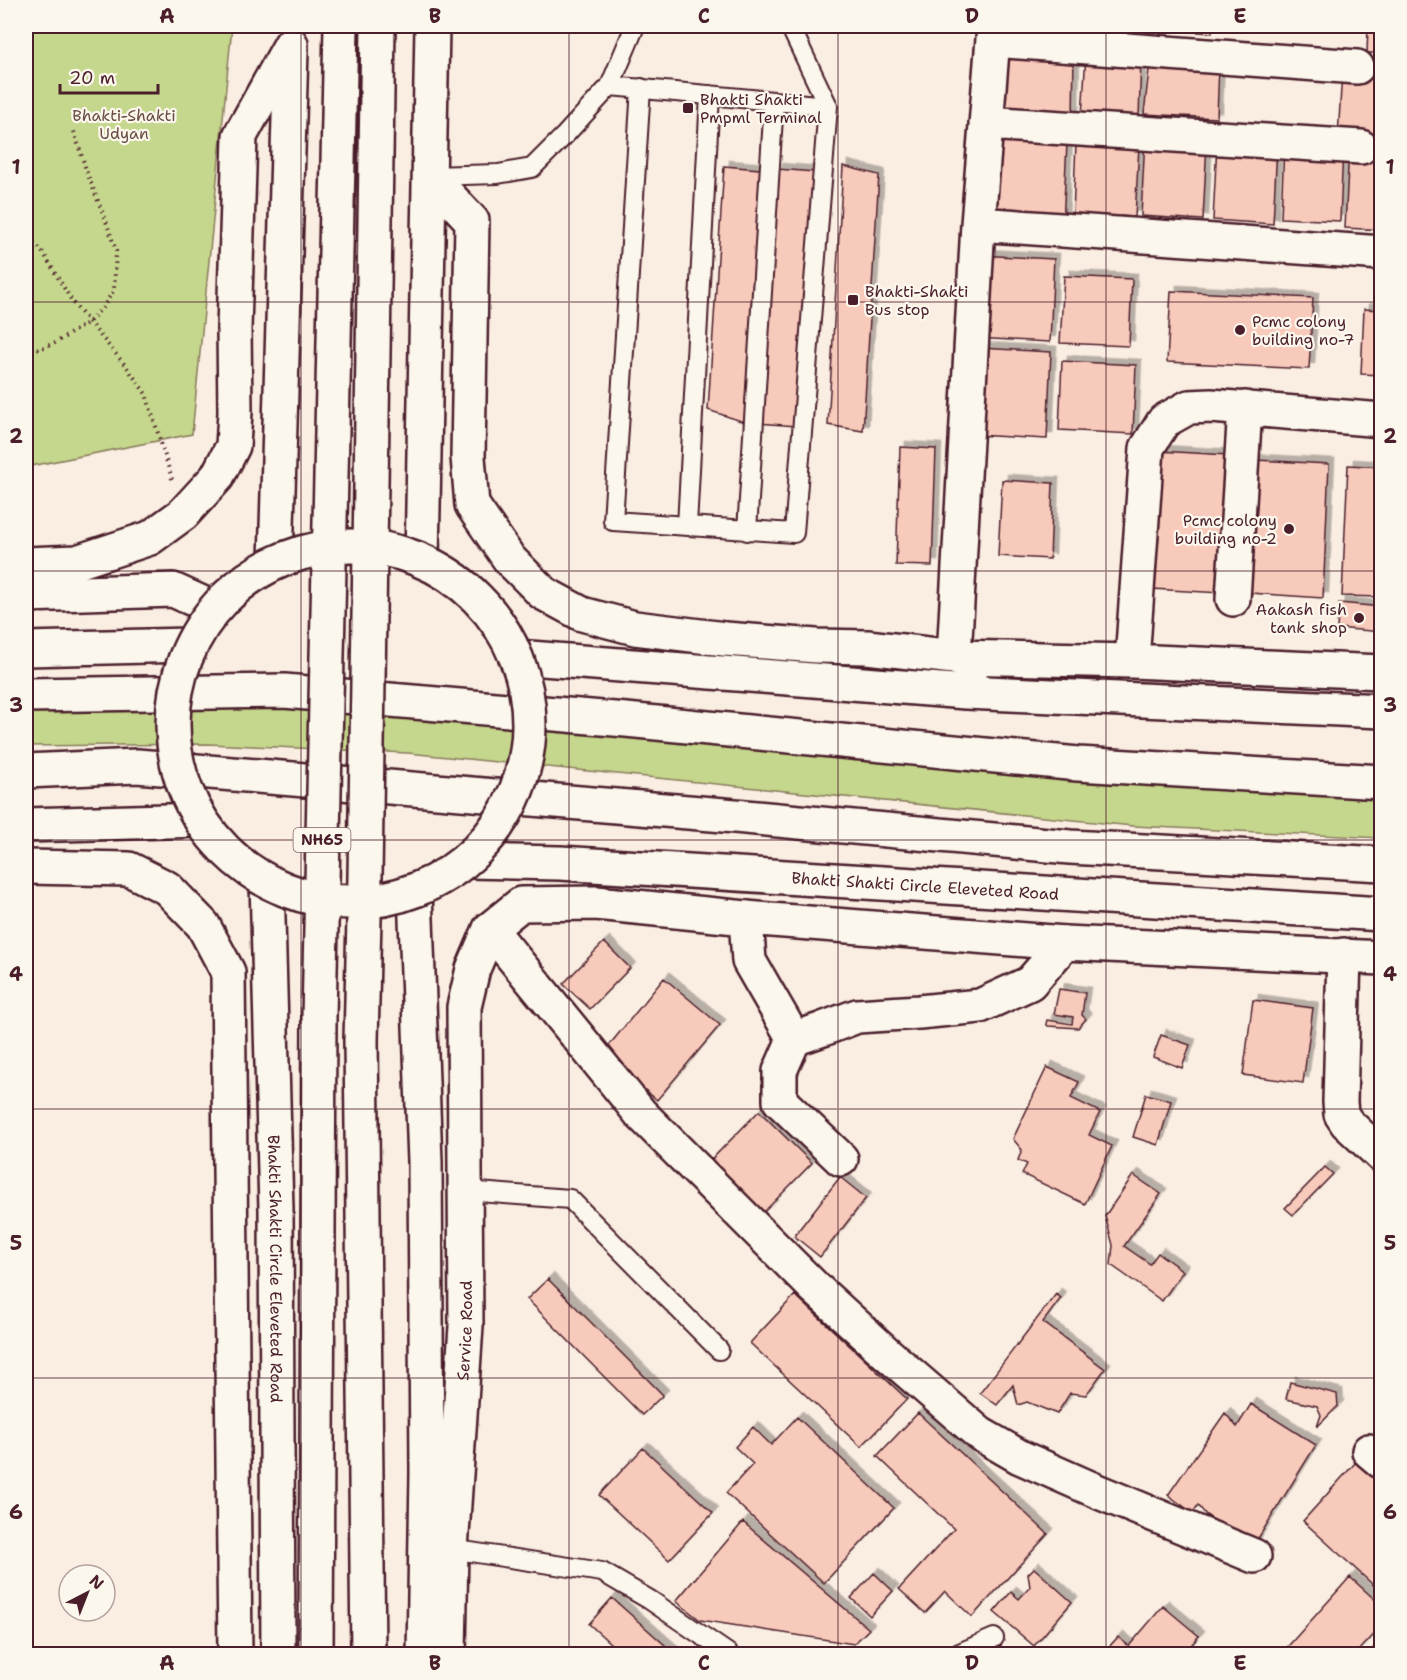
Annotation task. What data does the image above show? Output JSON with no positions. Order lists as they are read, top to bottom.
{
  "streets": {
    "main road": ["NH65", "Bhakti Shakti Circle Eleveted Road", "Service Road"]
  },
  "parks": ["Bhakti-Shakti Udyan"],
  "places": {
    "transit": ["Bhakti Shakti Pmpml Terminal", "Bhakti-Shakti Bus stop"],
    "other": ["Pcmc colony building no-7", "Pcmc colony building no-2", "Aakash fish tank shop"]
  },
  "scale_bar": "20 m",
  "north": "top right",
  "grid": {
    "columns": [
      "A",
      "B",
      "C",
      "D",
      "E"
    ],
    "rows": [
      "1",
      "2",
      "3",
      "4",
      "5",
      "6"
    ]
  }
}
